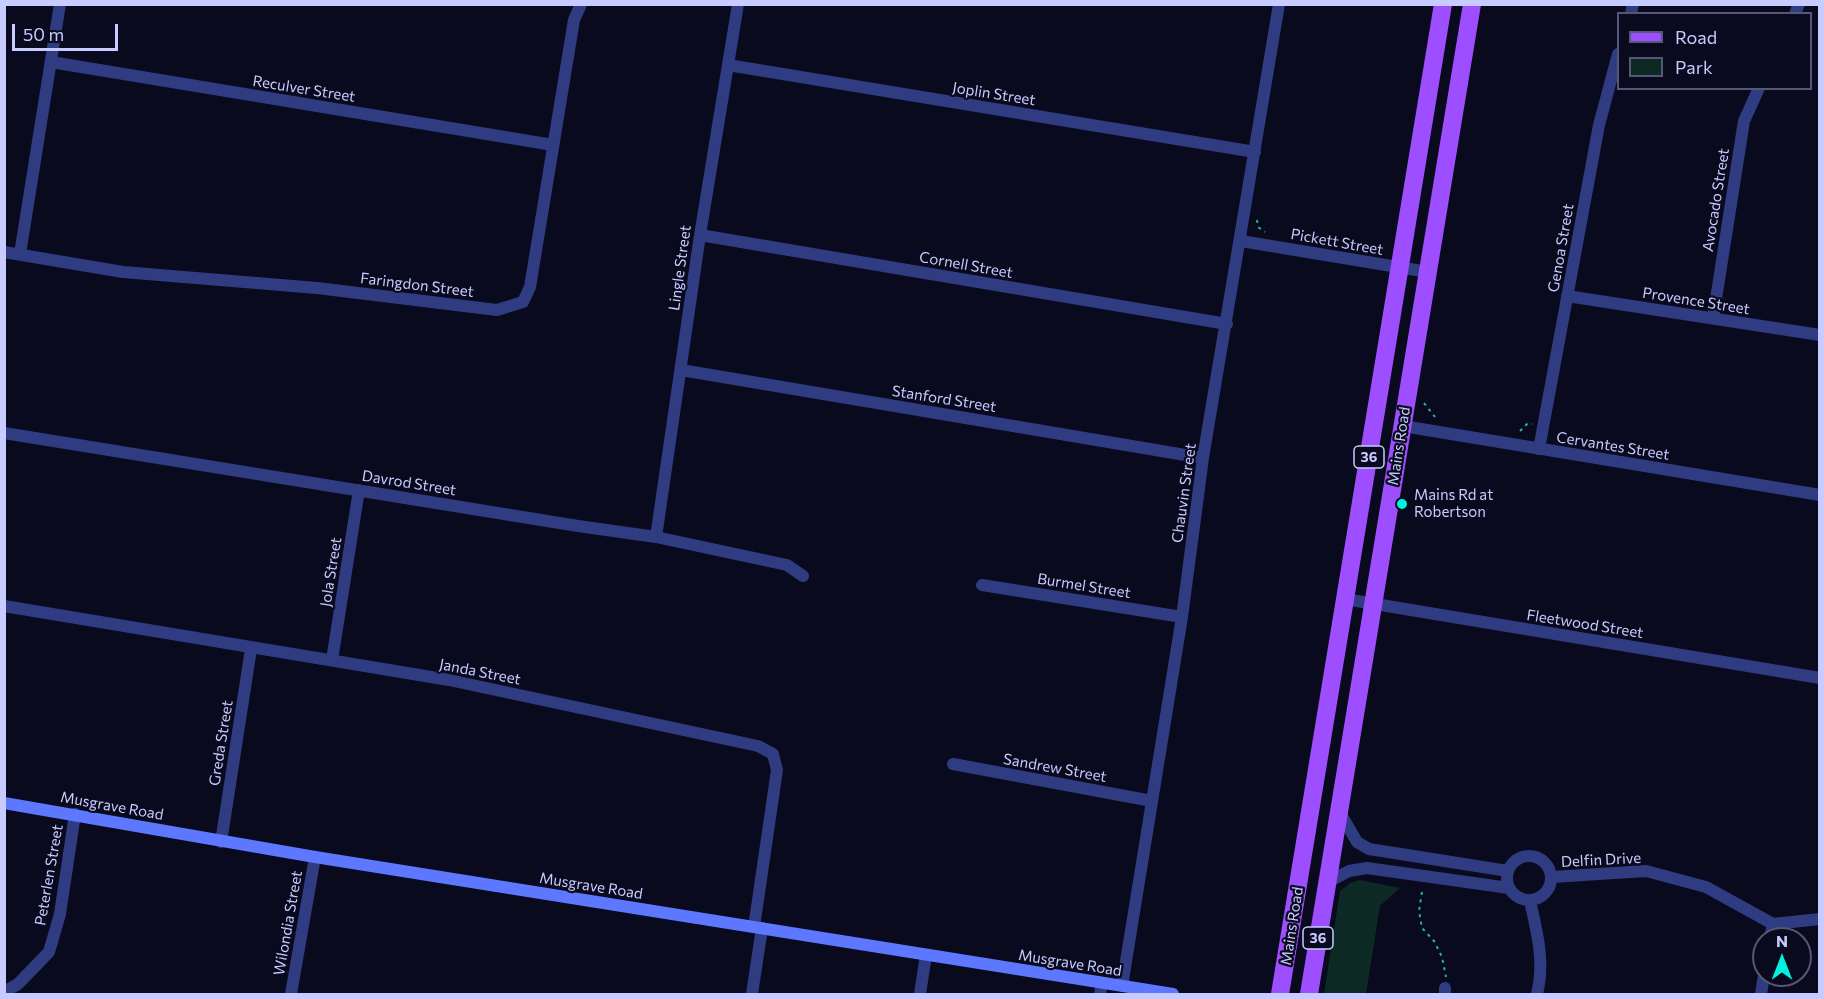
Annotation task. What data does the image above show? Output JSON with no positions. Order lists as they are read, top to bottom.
{
  "streets": {
    "main road": ["Mains Road", "36"],
    "street": [
      "Reculver Street",
      "Joplin Street",
      "Avocado Street",
      "Pickett Street",
      "Genoa Street",
      "Cornell Street",
      "Lingle Street",
      "Faringdon Street",
      "Provence Street",
      "Stanford Street",
      "Cervantes Street",
      "Davrod Street",
      "Chauvin Street",
      "Jola Street",
      "Burmel Street",
      "Fleetwood Street",
      "Janda Street",
      "Greda Street",
      "Sandrew Street",
      "Musgrave Road",
      "Delfin Drive",
      "Peterlen Street",
      "Wilondia Street"
    ]
  },
  "crossings": [
    ["Reculver Street", "Faringdon Street"],
    ["Joplin Street", "Lingle Street"],
    ["Joplin Street", "Chauvin Street"],
    ["Avocado Street", "Provence Street"],
    ["Pickett Street", "Mains Road"],
    ["Pickett Street", "Chauvin Street"],
    ["Genoa Street", "Provence Street"],
    ["Genoa Street", "Cervantes Street"],
    ["Cornell Street", "Lingle Street"],
    ["Cornell Street", "Chauvin Street"],
    ["Lingle Street", "Stanford Street"],
    ["Lingle Street", "Davrod Street"],
    ["Stanford Street", "Chauvin Street"],
    ["Mains Road", "Cervantes Street"],
    ["Mains Road", "Fleetwood Street"],
    ["Davrod Street", "Jola Street"],
    ["Chauvin Street", "Burmel Street"],
    ["Chauvin Street", "Sandrew Street"],
    ["Chauvin Street", "Musgrave Road"],
    ["Jola Street", "Janda Street"],
    ["Janda Street", "Greda Street"],
    ["Janda Street", "Musgrave Road"],
    ["Greda Street", "Musgrave Road"],
    ["Musgrave Road", "Peterlen Street"],
    ["Musgrave Road", "Wilondia Street"]
  ],
  "places": ["Mains Rd at Robertson"],
  "legend": ["Road", "Park"],
  "scale_bar": "50 m",
  "north": "top"
}
